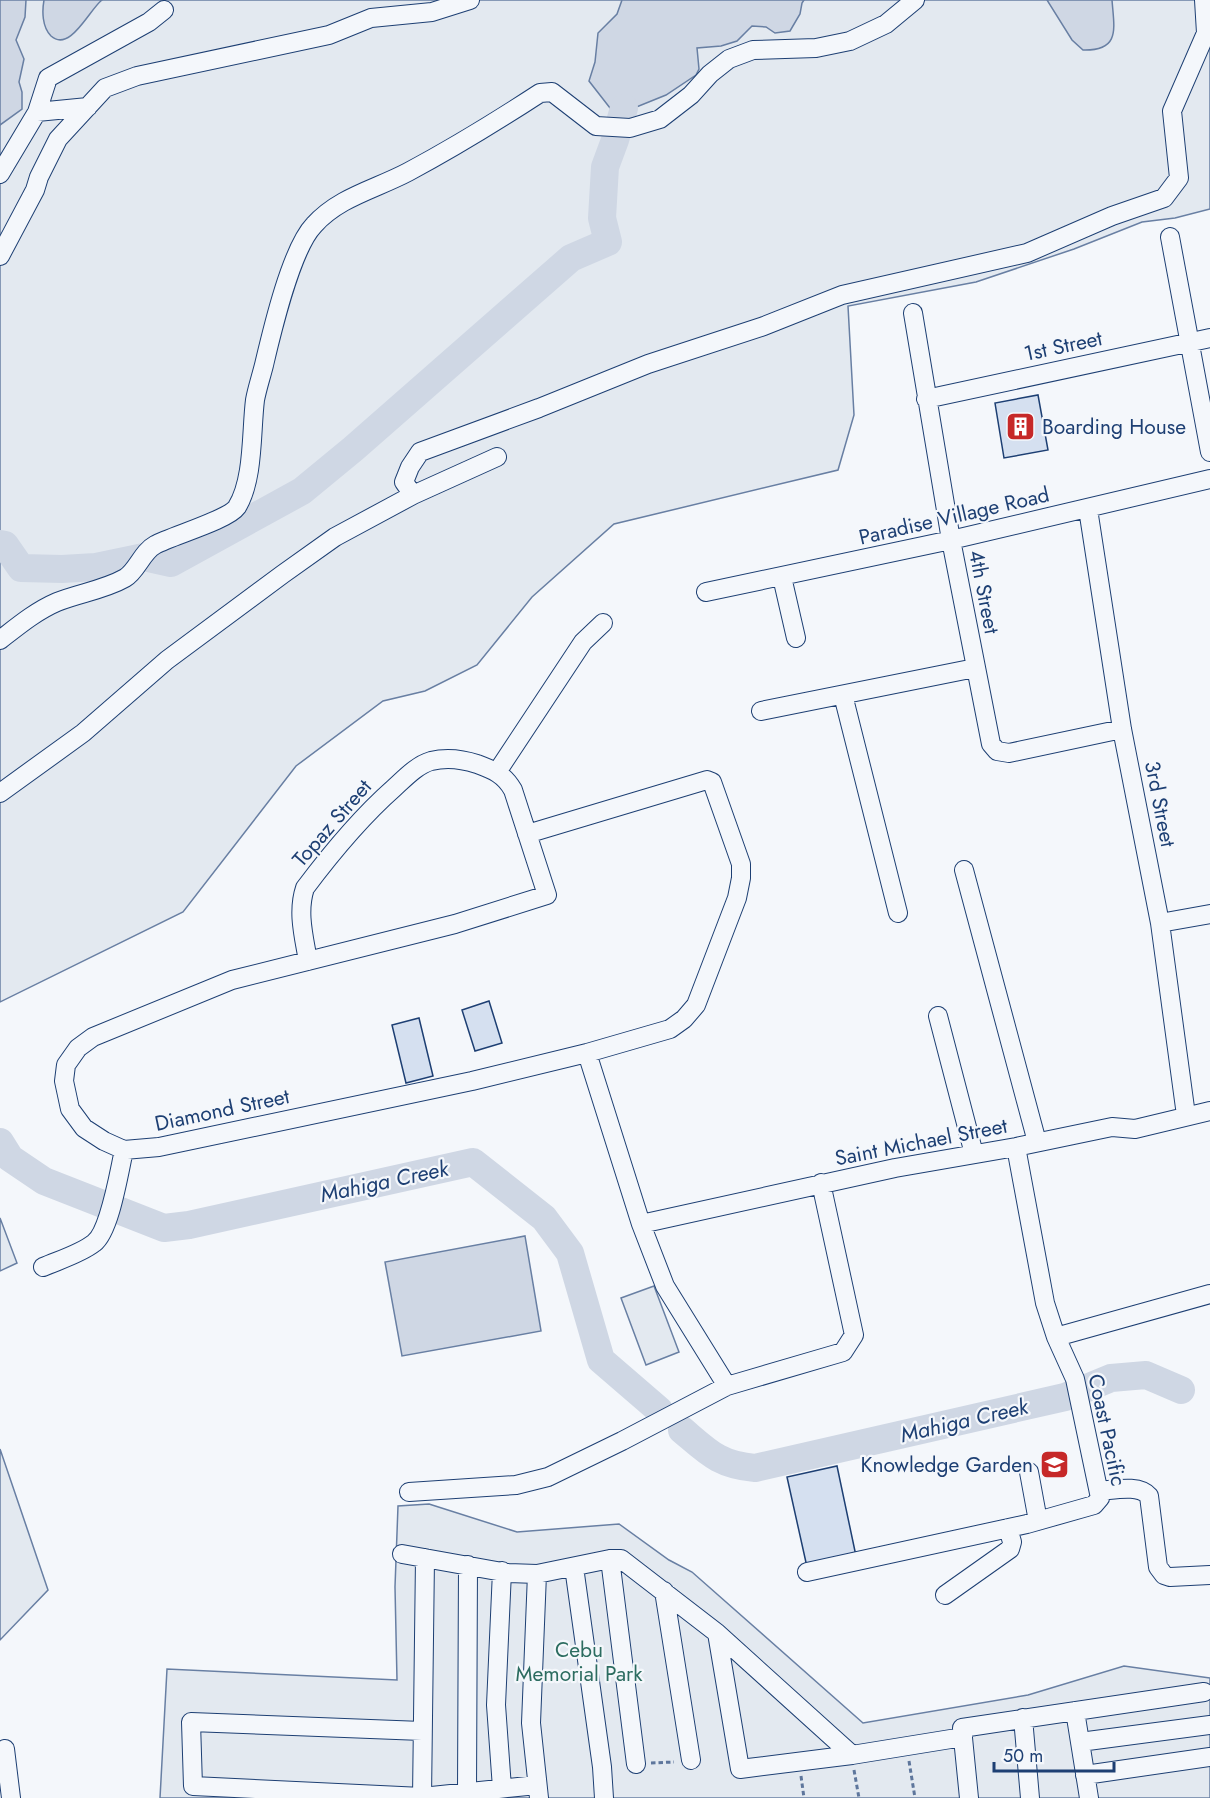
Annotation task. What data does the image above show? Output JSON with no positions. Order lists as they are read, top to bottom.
{
  "streets": {
    "street": [
      "1st Street",
      "Paradise Village Road",
      "4th Street",
      "3rd Street",
      "Topaz Street",
      "Diamond Street",
      "Saint Michael Street",
      "Coast Pacific"
    ]
  },
  "crossings": [
    ["1st Street", "4th Street"],
    ["Paradise Village Road", "4th Street"],
    ["Paradise Village Road", "3rd Street"],
    ["4th Street", "3rd Street"],
    ["Saint Michael Street", "Coast Pacific"]
  ],
  "water": ["Mahiga Creek"],
  "parks": ["Cebu Memorial Park"],
  "places": {
    "building": ["Boarding House"],
    "school or university": ["Knowledge Garden"]
  },
  "scale_bar": "50 m"
}
